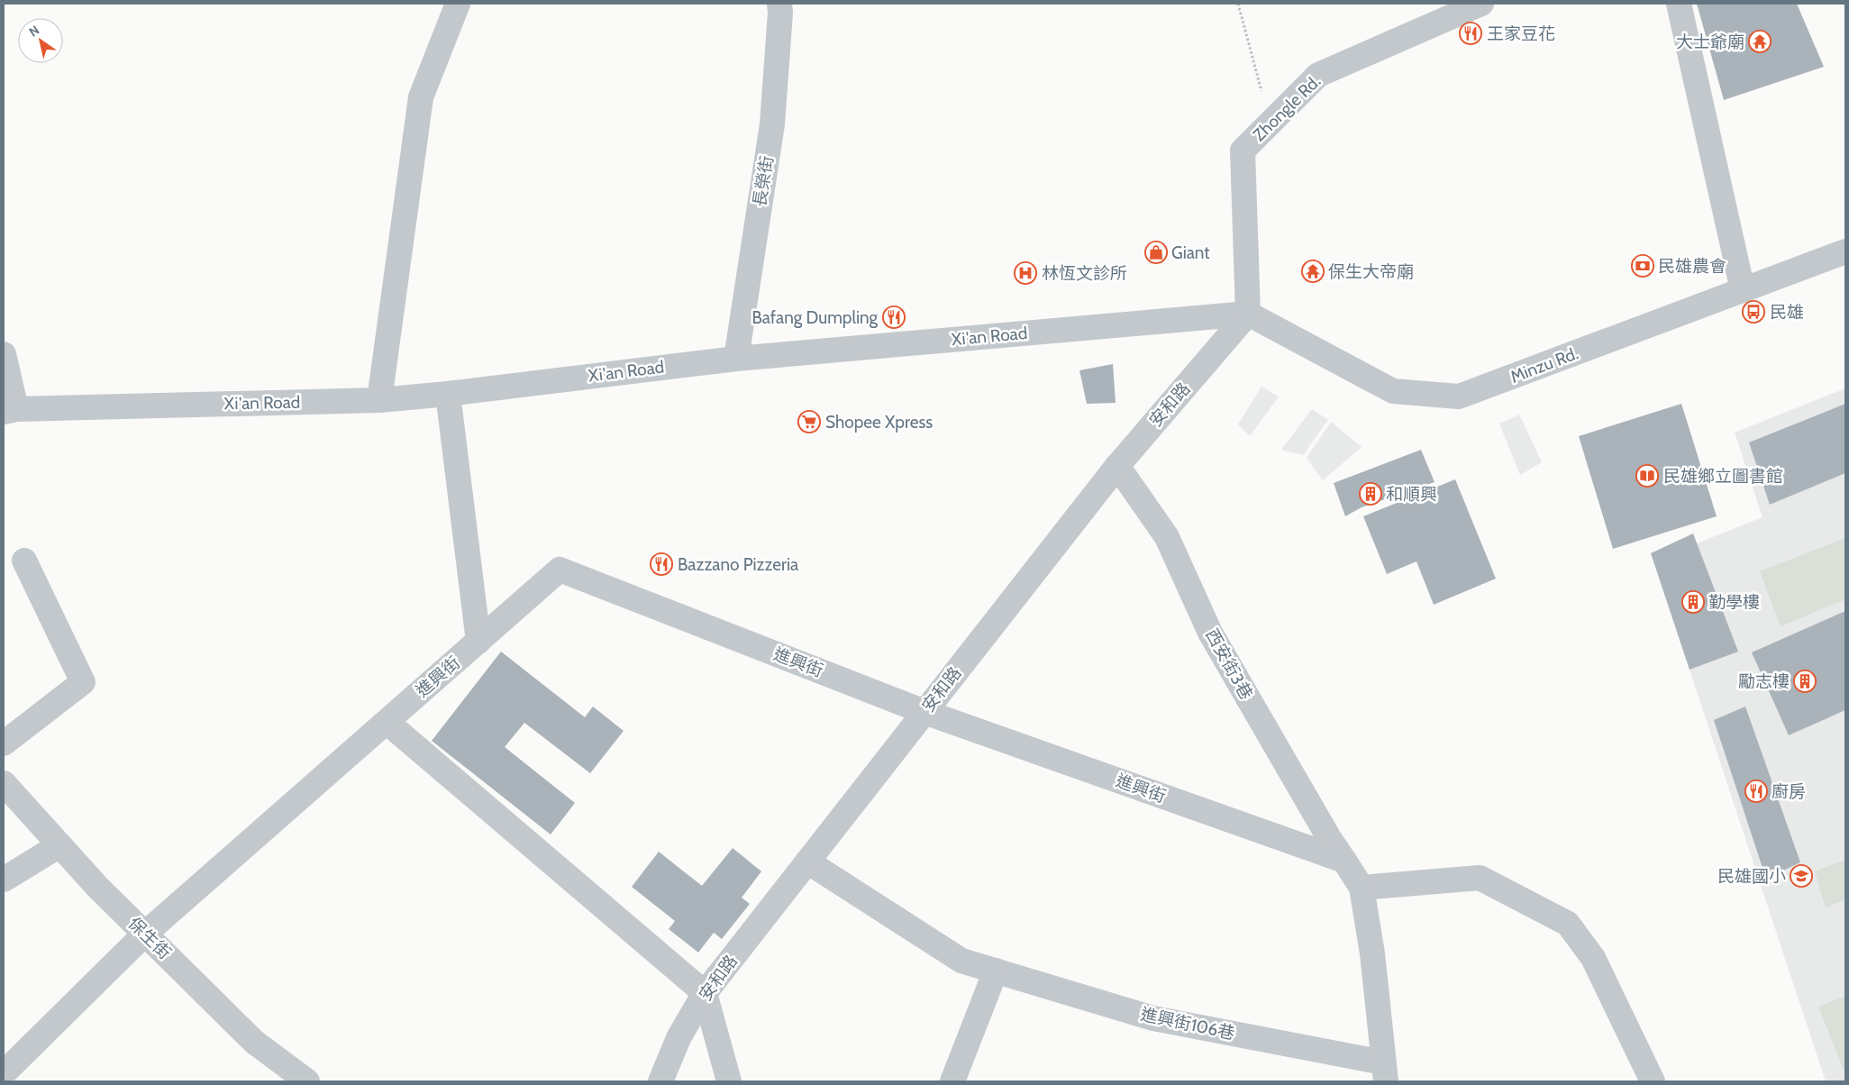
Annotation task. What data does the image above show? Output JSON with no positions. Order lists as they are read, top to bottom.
{
  "streets": {
    "street": [
      "Zhongle Rd.",
      "長榮街",
      "Xi'an Road",
      "Minzu Rd.",
      "安和路",
      "進興街",
      "西安街3巷",
      "保生街",
      "進興街106巷"
    ]
  },
  "crossings": [
    ["Zhongle Rd.", "Xi'an Road"],
    ["Zhongle Rd.", "Minzu Rd."],
    ["Zhongle Rd.", "安和路"],
    ["長榮街", "Xi'an Road"],
    ["Xi'an Road", "Minzu Rd."],
    ["Xi'an Road", "安和路"],
    ["Minzu Rd.", "安和路"],
    ["安和路", "進興街"],
    ["安和路", "西安街3巷"],
    ["安和路", "進興街106巷"],
    ["進興街", "西安街3巷"],
    ["進興街", "保生街"]
  ],
  "places": {
    "restaurant": [
      "王家豆花",
      "Bafang Dumpling",
      "Bazzano Pizzeria",
      "廚房"
    ],
    "temple": ["大士爺廟", "保生大帝廟"],
    "shop": ["Giant"],
    "bank": ["民雄農會"],
    "hospital": ["林恆文診所"],
    "bus stop": ["民雄"],
    "supermarket": ["Shopee Xpress"],
    "library": ["民雄鄉立圖書館"],
    "building": ["和順興", "勤學樓", "勵志樓"],
    "school or university": ["民雄國小"]
  },
  "north": "top left"
}
